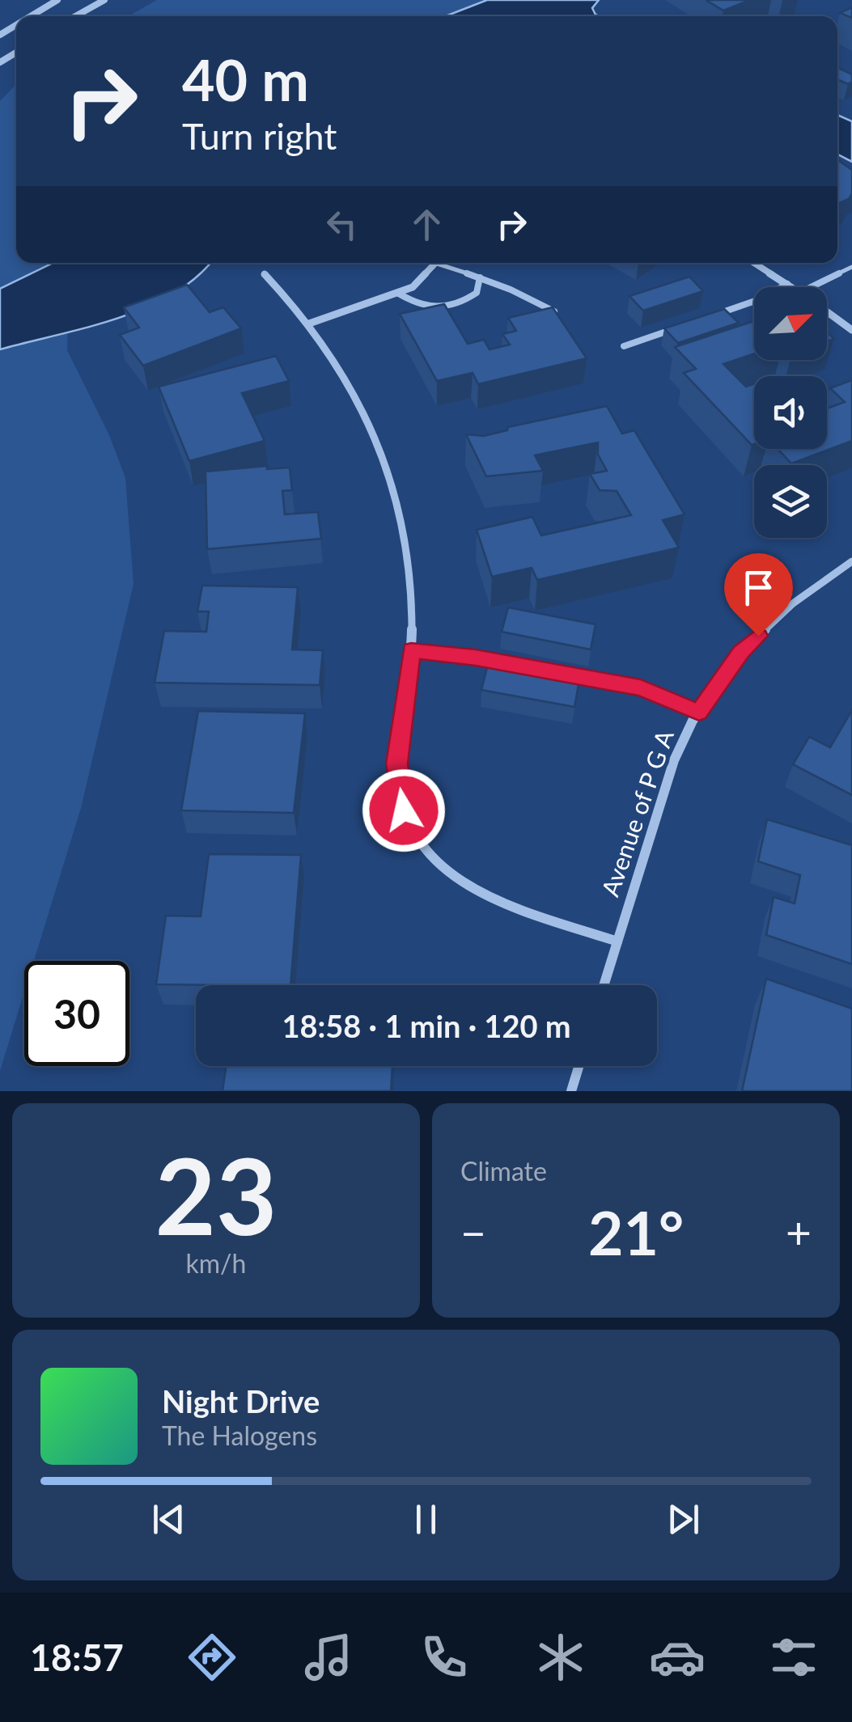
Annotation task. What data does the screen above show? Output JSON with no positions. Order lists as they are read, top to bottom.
{
  "streets": {
    "street": ["Avenue of P G A"]
  },
  "north": "top right",
  "page": {
    "turn": ["40 m", "Turn right"],
    "limit": "30",
    "trip": "18:58 · 1 min · 120 m",
    "tile": [
      ["23", "km/h"],
      "Climate"
    ],
    "heat": ["−", "21°", "+"],
    "song": ["Night Drive", "The Halogens"],
    "tabs": "18:57"
  }
}
